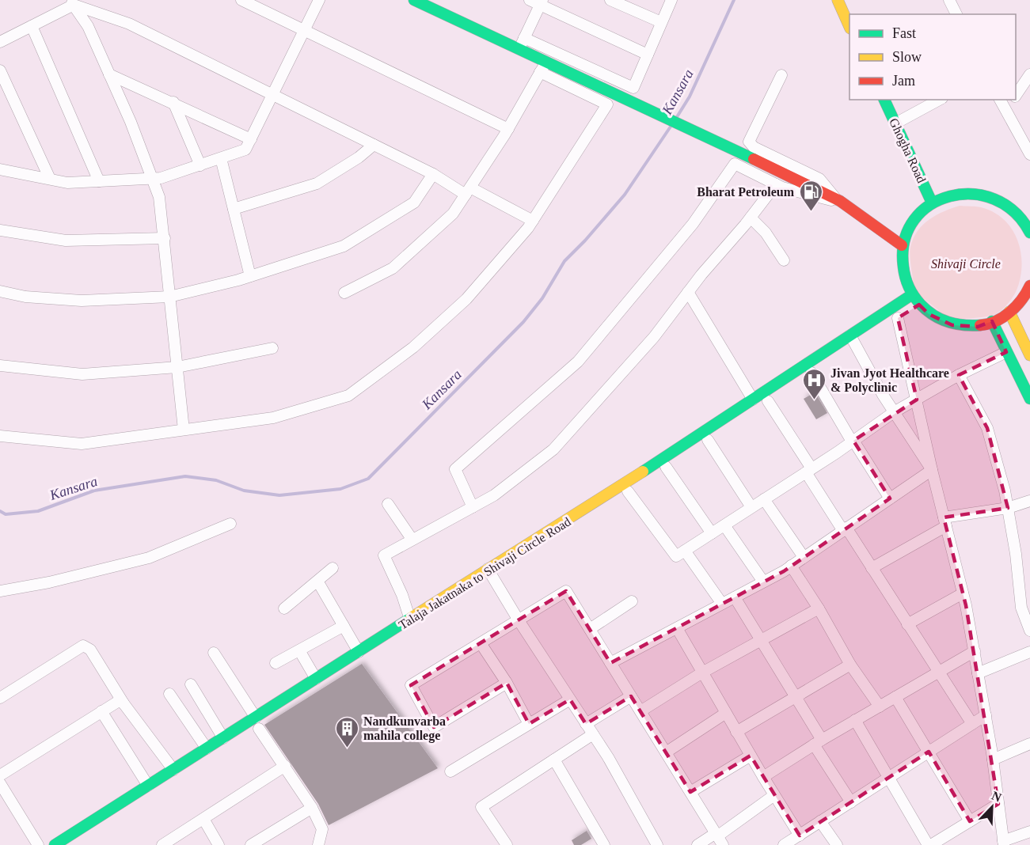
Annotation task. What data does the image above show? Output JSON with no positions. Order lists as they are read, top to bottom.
{
  "streets": {
    "main road": ["Ghogha Road", "Talaja Jakatnaka to Shivaji Circle Road"]
  },
  "water": ["Kansara"],
  "parks": ["Shivaji Circle"],
  "places": {
    "fuel station": ["Bharat Petroleum"],
    "hospital": ["Jivan Jyot Healthcare & Polyclinic"],
    "building": ["Nandkunvarba mahila college"]
  },
  "legend": ["Fast", "Slow", "Jam"],
  "north": "top right"
}
